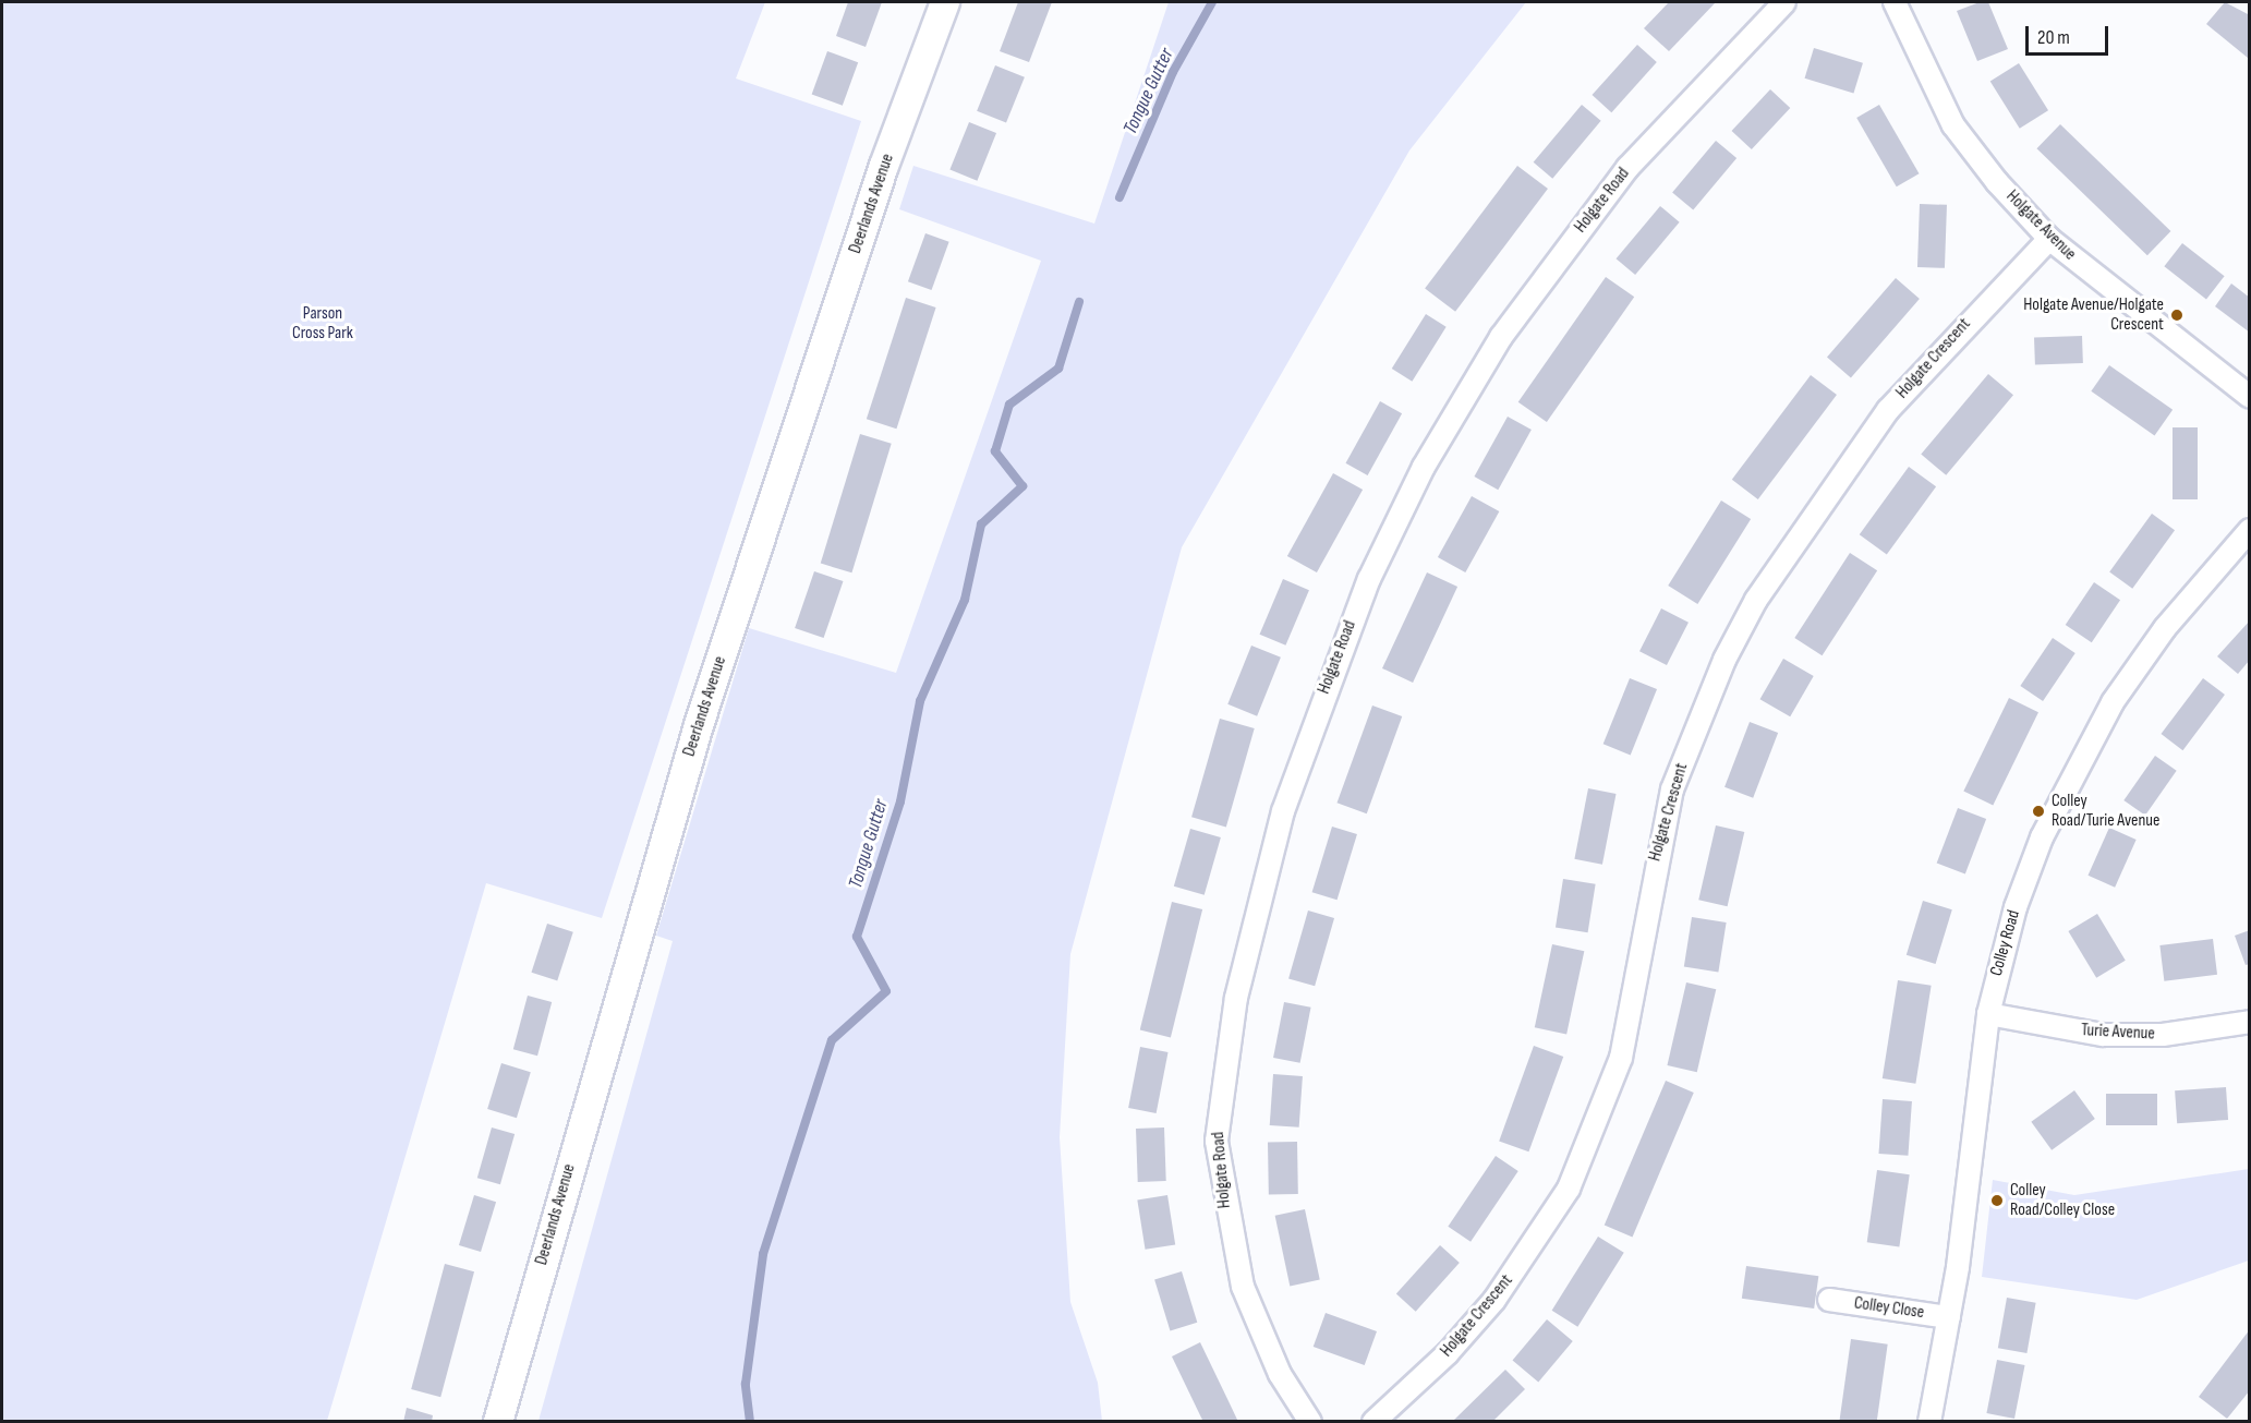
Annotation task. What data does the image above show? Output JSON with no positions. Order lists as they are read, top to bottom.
{
  "streets": {
    "street": [
      "Holgate Road",
      "Deerlands Avenue",
      "Holgate Avenue",
      "Holgate Crescent",
      "Colley Road",
      "Turie Avenue",
      "Colley Close"
    ]
  },
  "crossings": [
    ["Holgate Avenue", "Holgate Crescent"],
    ["Colley Road", "Turie Avenue"],
    ["Colley Road", "Colley Close"]
  ],
  "water": ["Tongue Gutter"],
  "parks": ["Parson Cross Park"],
  "places": ["Holgate Avenue/Holgate Crescent", "Colley Road/Turie Avenue", "Colley Road/Colley Close"],
  "scale_bar": "20 m"
}
